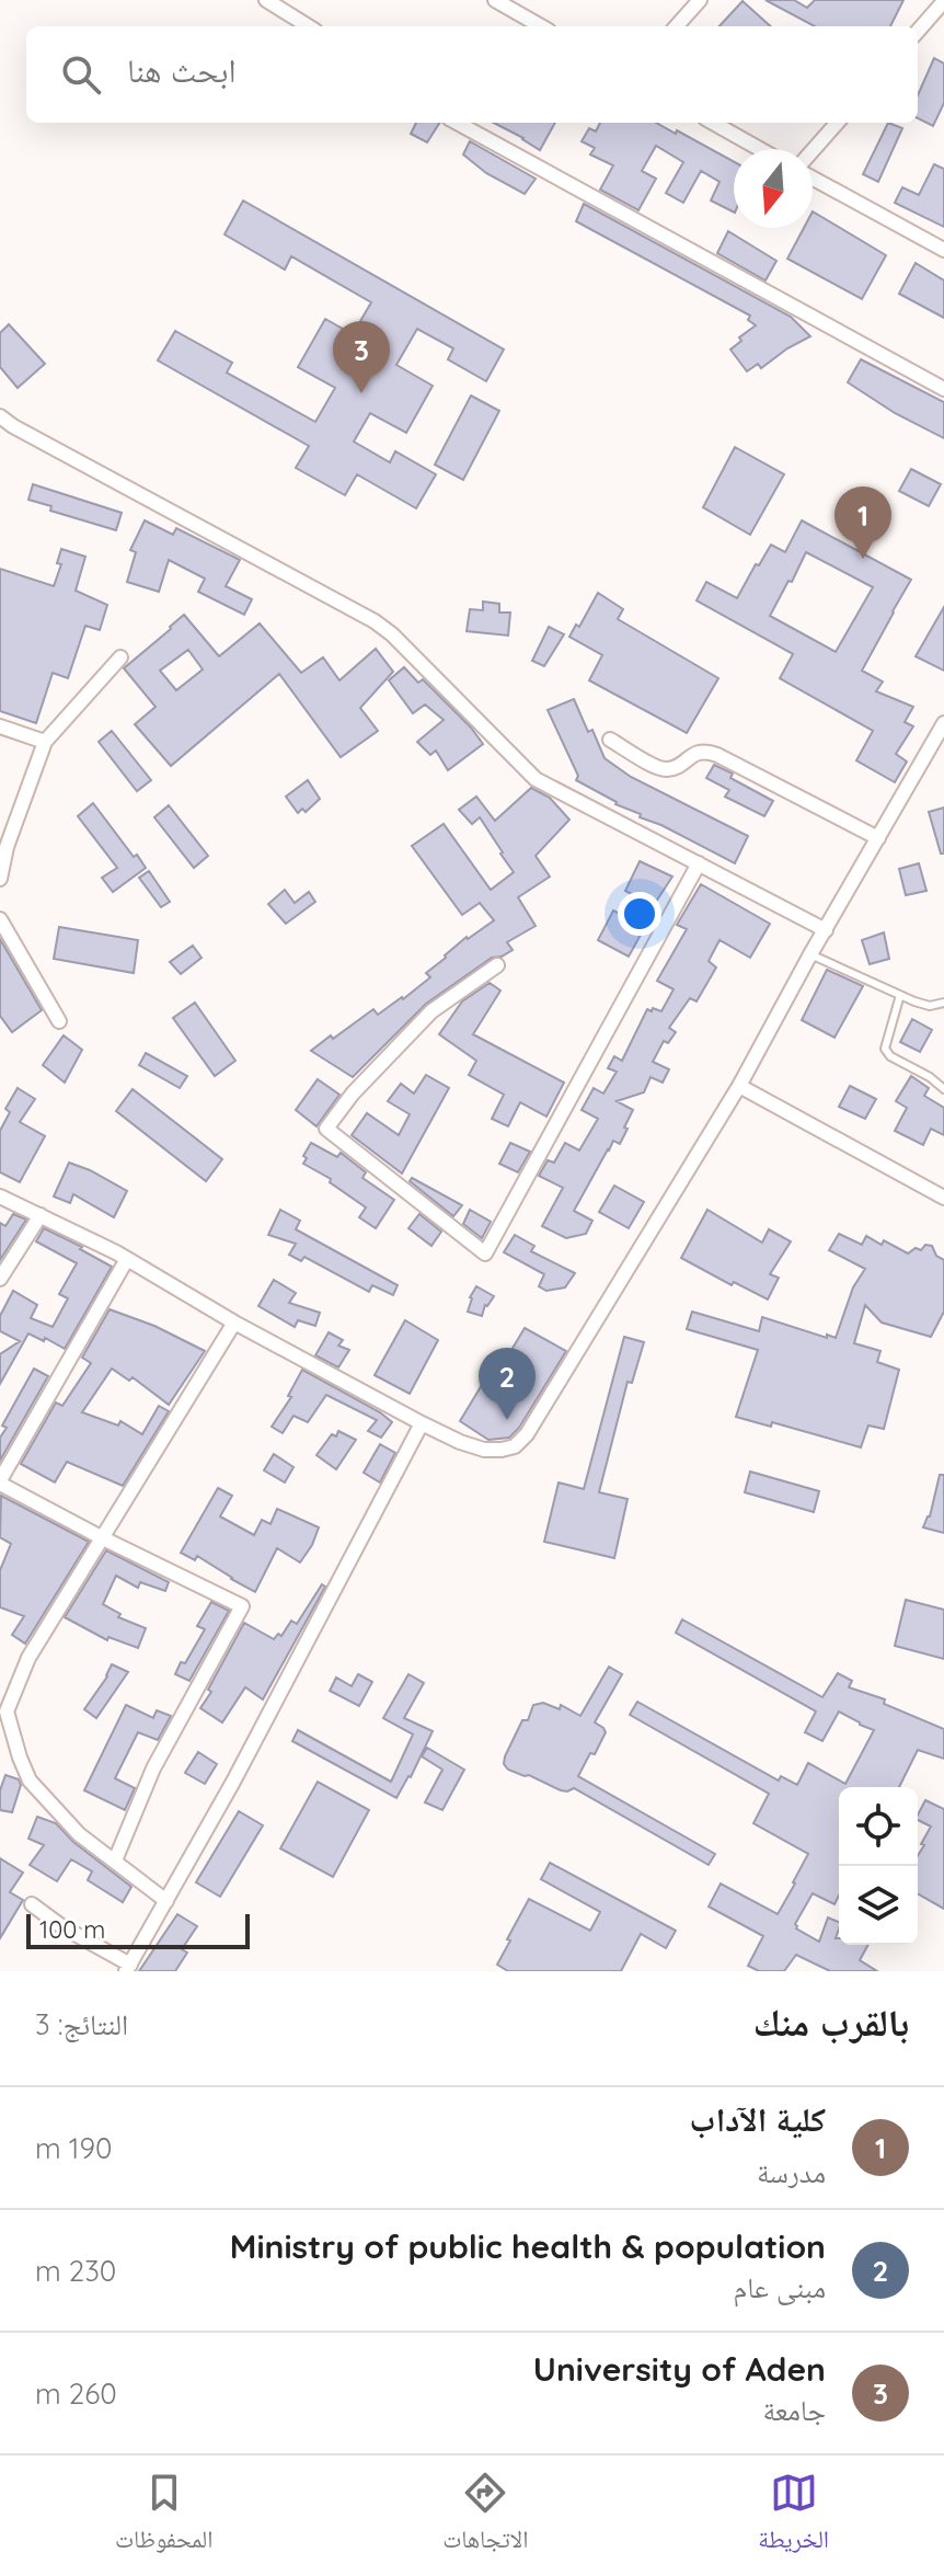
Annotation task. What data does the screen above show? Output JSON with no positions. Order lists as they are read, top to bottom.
{
  "scale_bar": "100 m",
  "north": "bottom",
  "page": {
    "search": "ابحث هنا",
    "pins": ["3", "1", "2"],
    "scale": "100 m",
    "heading": ["بالقرب منك", "النتائج: 3"],
    "list": [
      {
        "mark": "1",
        "name": "كلية الآداب",
        "note": "مدرسة",
        "value": "190 m"
      },
      {
        "mark": "2",
        "name": "Ministry of public health & population",
        "note": "مبنى عام",
        "value": "230 m"
      },
      {
        "mark": "3",
        "name": "University of Aden",
        "note": "جامعة",
        "value": "260 m"
      }
    ],
    "nav": ["الخريطة", "الاتجاهات", "المحفوظات"]
  }
}
